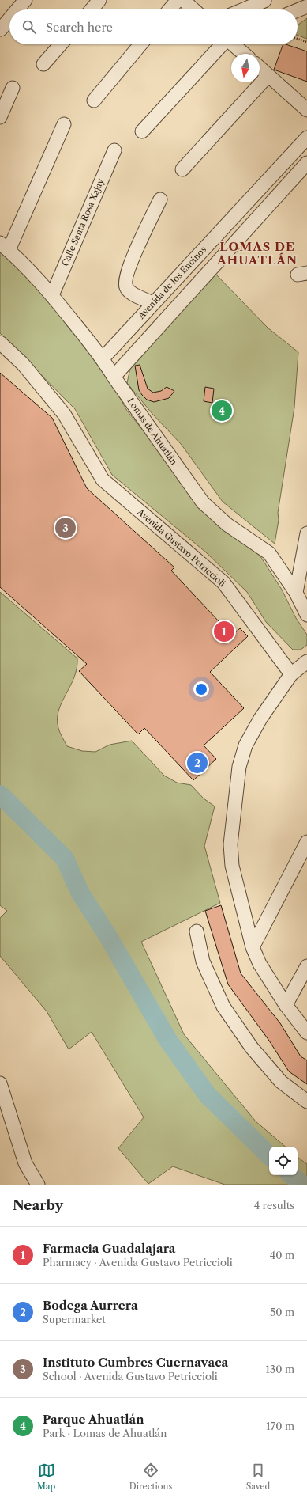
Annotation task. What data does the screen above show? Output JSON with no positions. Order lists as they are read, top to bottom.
{
  "streets": {
    "street": [
      "Calle Santa Rosa Xajay",
      "Avenida de los Encinos",
      "Lomas de Ahuatlán",
      "Avenida Gustavo Petriccioli"
    ]
  },
  "crossings": [
    ["Calle Santa Rosa Xajay", "Lomas de Ahuatlán"],
    ["Avenida de los Encinos", "Lomas de Ahuatlán"]
  ],
  "districts": ["LOMAS DE AHUATLÁN"],
  "north": "bottom",
  "page": {
    "search": "Search here",
    "pins": [
      "4",
      "3",
      "1",
      "2"
    ],
    "heading": ["Nearby", "4 results"],
    "list": [
      {
        "mark": "1",
        "name": "Farmacia Guadalajara",
        "note": "Pharmacy · Avenida Gustavo Petriccioli",
        "value": "40 m"
      },
      {
        "mark": "2",
        "name": "Bodega Aurrera",
        "note": "Supermarket",
        "value": "50 m"
      },
      {
        "mark": "3",
        "name": "Instituto Cumbres Cuernavaca",
        "note": "School · Avenida Gustavo Petriccioli",
        "value": "130 m"
      },
      {
        "mark": "4",
        "name": "Parque Ahuatlán",
        "note": "Park · Lomas de Ahuatlán",
        "value": "170 m"
      }
    ],
    "nav": ["Map", "Directions", "Saved"]
  }
}
